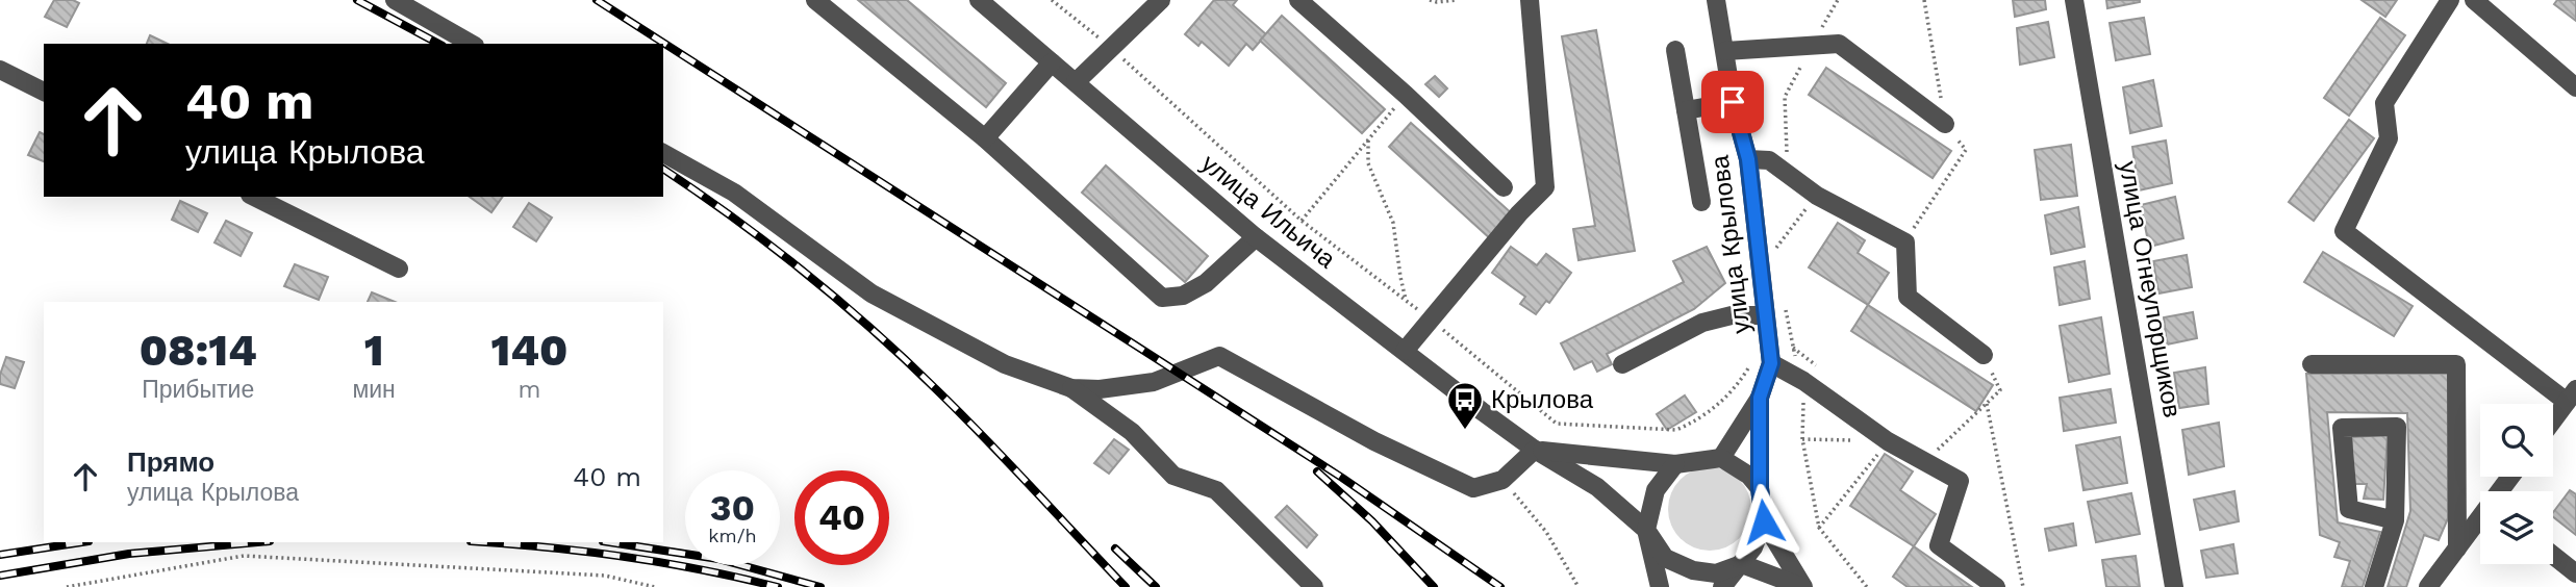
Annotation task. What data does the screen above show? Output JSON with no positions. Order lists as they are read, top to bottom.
{
  "streets": {
    "street": ["улица Ильича", "улица Крылова", "улица Огнеупорщиков"]
  },
  "places": {
    "bus stop": ["Крылова"]
  },
  "page": {
    "turn": ["40 m", "улица Крылова"],
    "eta": [
      "08:14",
      "Прибытие",
      "1",
      "мин",
      "140",
      "m"
    ],
    "list": [
      {
        "name": "Прямо",
        "note": "улица Крылова",
        "value": "40 m"
      }
    ],
    "speed": "30 km/h",
    "limit": "40"
  }
}
